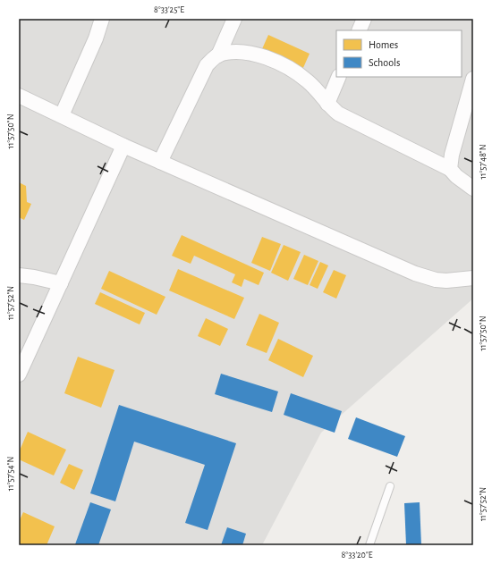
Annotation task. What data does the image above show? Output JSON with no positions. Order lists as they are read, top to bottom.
{
  "legend": ["Homes", "Schools"],
  "coordinates": [
    "8°33'25\"E",
    "11°57'50\"N",
    "11°57'48\"N",
    "11°57'52\"N",
    "11°57'54\"N",
    "8°33'20\"E"
  ]
}
